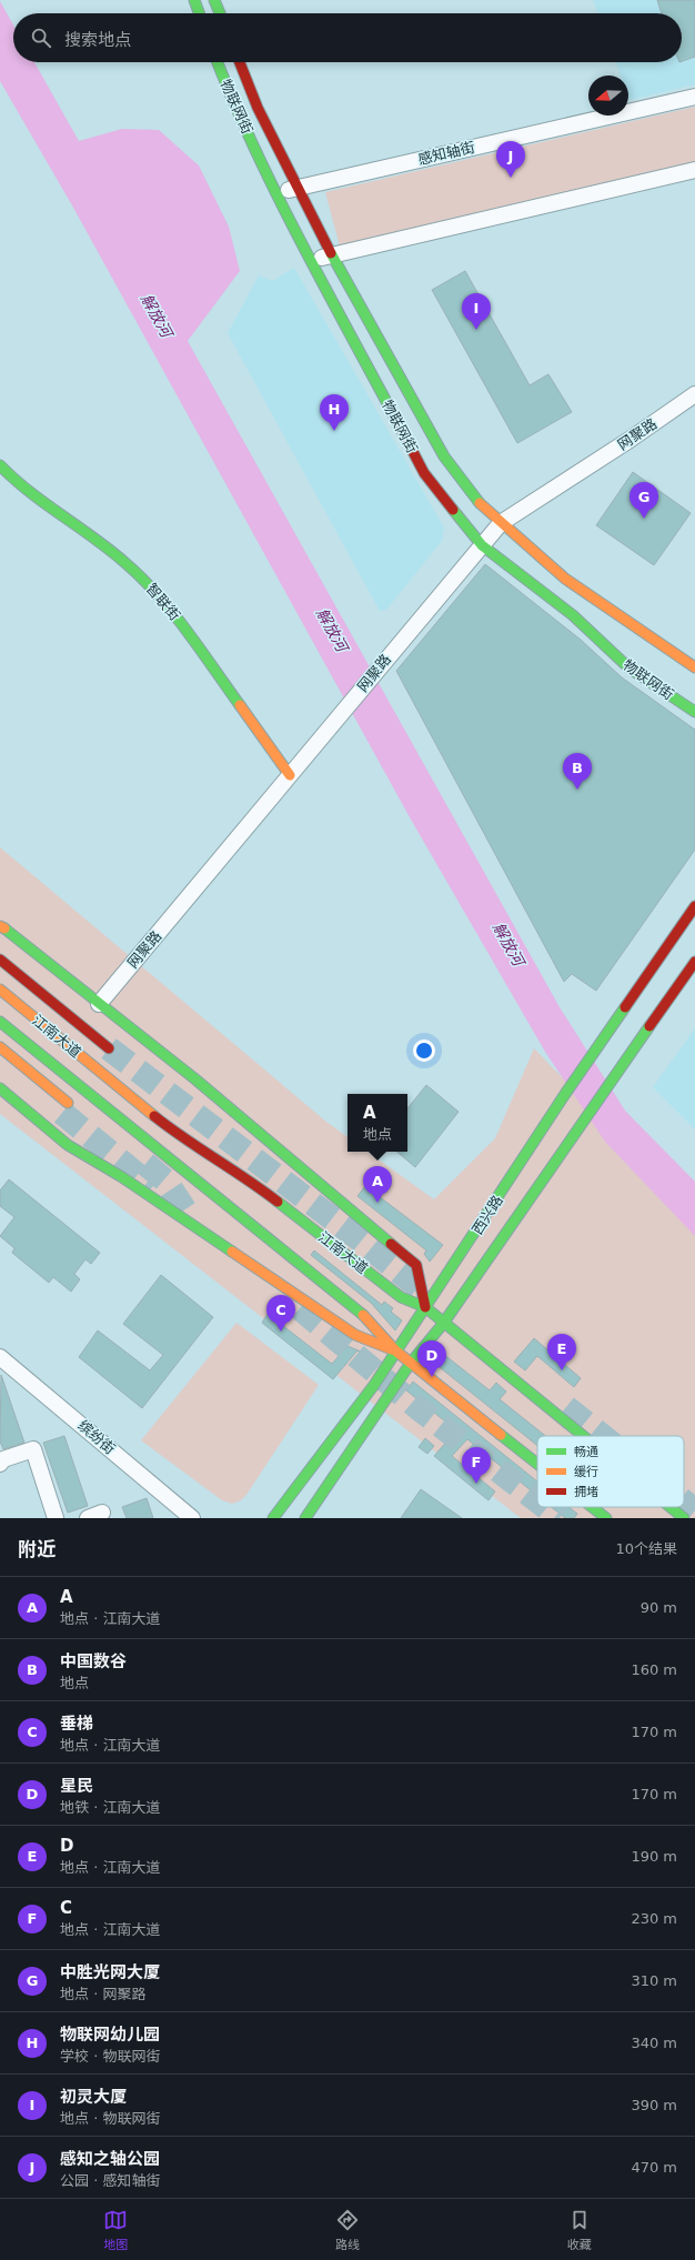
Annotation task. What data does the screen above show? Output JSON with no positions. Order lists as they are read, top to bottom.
{
  "streets": {
    "main road": [
      "物联网街",
      "智联街",
      "江南大道",
      "西兴路"
    ],
    "street": ["感知轴街", "网聚路", "缤纷街"]
  },
  "crossings": [
    ["物联网街", "感知轴街"],
    ["物联网街", "网聚路"],
    ["网聚路", "智联街"],
    ["江南大道", "西兴路"]
  ],
  "water": ["解放河"],
  "legend": ["畅通", "缓行", "拥堵"],
  "north": "left",
  "page": {
    "search": "搜索地点",
    "pins": [
      "J",
      "I",
      "H",
      "G",
      "B",
      "A",
      "C",
      "E",
      "D",
      "F"
    ],
    "popup": ["A", "地点"],
    "heading": ["附近", "10个结果"],
    "list": [
      {
        "mark": "A",
        "name": "A",
        "note": "地点 · 江南大道",
        "value": "90 m"
      },
      {
        "mark": "B",
        "name": "中国数谷",
        "note": "地点",
        "value": "160 m"
      },
      {
        "mark": "C",
        "name": "垂梯",
        "note": "地点 · 江南大道",
        "value": "170 m"
      },
      {
        "mark": "D",
        "name": "星民",
        "note": "地铁 · 江南大道",
        "value": "170 m"
      },
      {
        "mark": "E",
        "name": "D",
        "note": "地点 · 江南大道",
        "value": "190 m"
      },
      {
        "mark": "F",
        "name": "C",
        "note": "地点 · 江南大道",
        "value": "230 m"
      },
      {
        "mark": "G",
        "name": "中胜光网大厦",
        "note": "地点 · 网聚路",
        "value": "310 m"
      },
      {
        "mark": "H",
        "name": "物联网幼儿园",
        "note": "学校 · 物联网街",
        "value": "340 m"
      },
      {
        "mark": "I",
        "name": "初灵大厦",
        "note": "地点 · 物联网街",
        "value": "390 m"
      },
      {
        "mark": "J",
        "name": "感知之轴公园",
        "note": "公园 · 感知轴街",
        "value": "470 m"
      }
    ],
    "nav": ["地图", "路线", "收藏"]
  }
}
